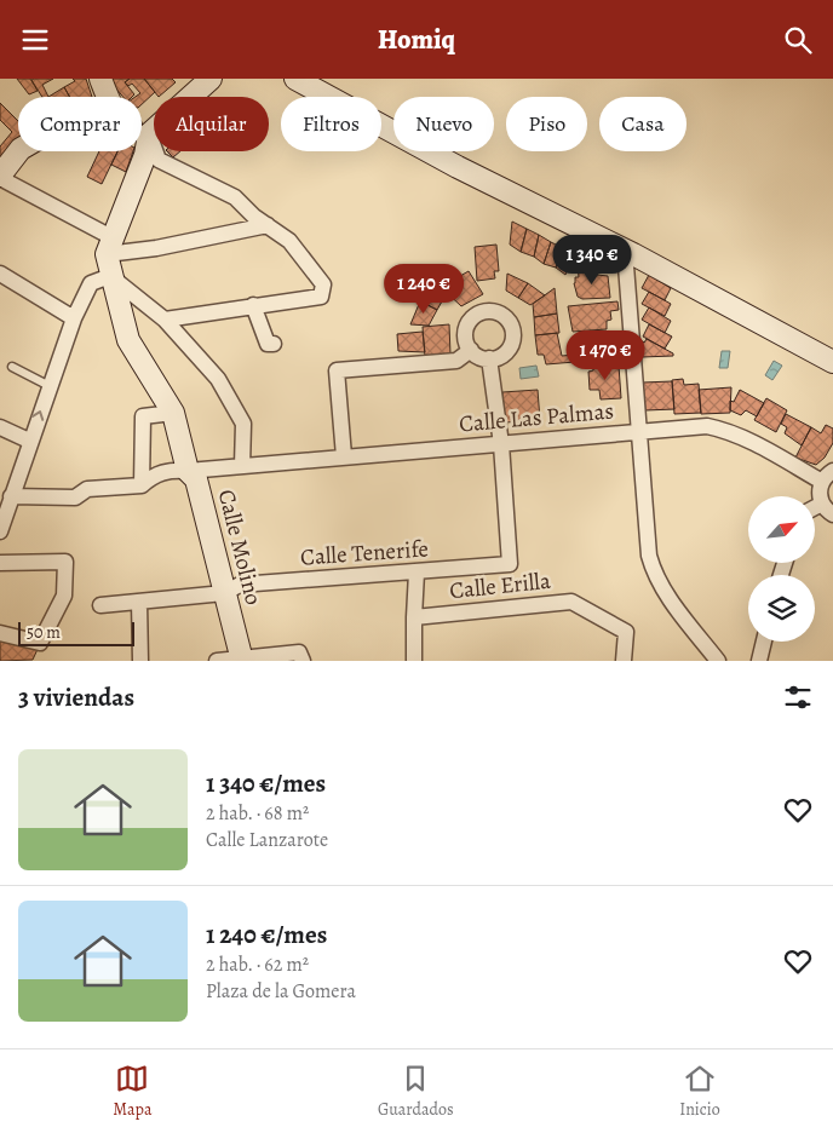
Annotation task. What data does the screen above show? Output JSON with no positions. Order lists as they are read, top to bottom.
{
  "streets": {
    "street": [
      "Calle Las Palmas",
      "Calle Molino",
      "Calle Tenerife",
      "Calle Erilla"
    ]
  },
  "crossings": [
    ["Calle Las Palmas", "Calle Molino"],
    ["Calle Las Palmas", "Calle Tenerife"],
    ["Calle Molino", "Calle Tenerife"],
    ["Calle Tenerife", "Calle Erilla"]
  ],
  "scale_bar": "50 m",
  "north": "top right",
  "page": {
    "header": "Homiq",
    "chip": [
      "Comprar",
      "Alquilar",
      "Filtros",
      "Nuevo",
      "Piso",
      "Casa"
    ],
    "price": ["1 340 €", "1 240 €", "1 470 €"],
    "scale": "50 m",
    "heading": "3 viviendas",
    "list": [
      {
        "name": "1 340 €/mes",
        "note": "2 hab. · 68 m² · Calle Lanzarote"
      },
      {
        "name": "1 240 €/mes",
        "note": "2 hab. · 62 m² · Plaza de la Gomera"
      }
    ],
    "tabs": ["Mapa", "Guardados", "Inicio"]
  }
}
